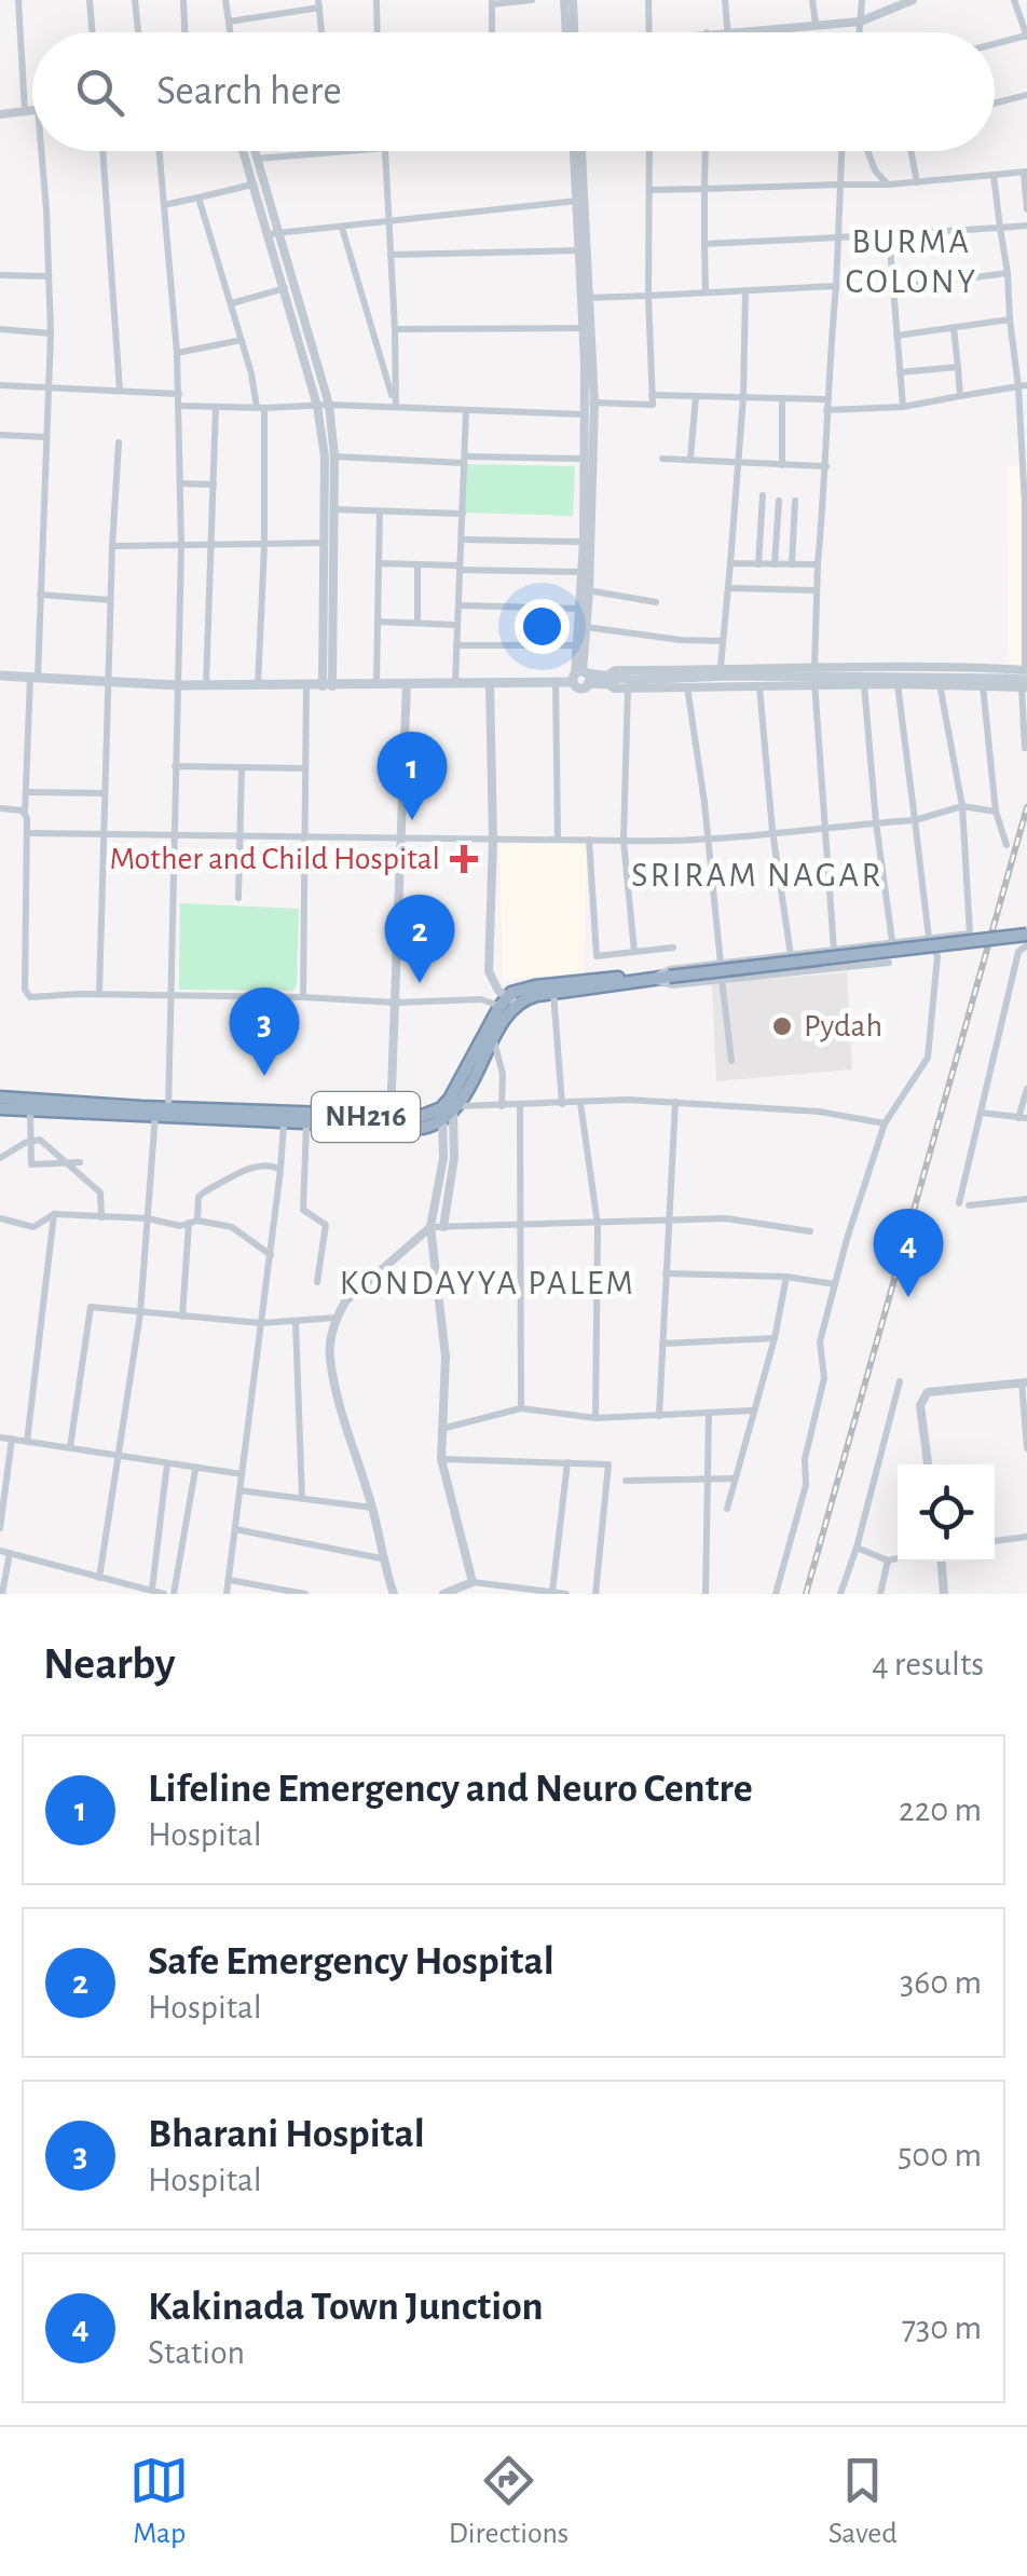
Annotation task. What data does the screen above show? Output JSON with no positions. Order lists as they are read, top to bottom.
{
  "streets": {
    "highway": ["NH216"]
  },
  "districts": ["BURMA COLONY", "SRIRAM NAGAR", "KONDAYYA PALEM"],
  "places": {
    "health": ["Mother and Child Hospital"],
    "other": ["Pydah"]
  },
  "page": {
    "search": "Search here",
    "pins": [
      "1",
      "2",
      "3",
      "4"
    ],
    "heading": ["Nearby", "4 results"],
    "list": [
      {
        "mark": "1",
        "name": "Lifeline Emergency and Neuro Centre",
        "note": "Hospital",
        "value": "220 m"
      },
      {
        "mark": "2",
        "name": "Safe Emergency Hospital",
        "note": "Hospital",
        "value": "360 m"
      },
      {
        "mark": "3",
        "name": "Bharani Hospital",
        "note": "Hospital",
        "value": "500 m"
      },
      {
        "mark": "4",
        "name": "Kakinada Town Junction",
        "note": "Station",
        "value": "730 m"
      }
    ],
    "nav": ["Map", "Directions", "Saved"]
  }
}
